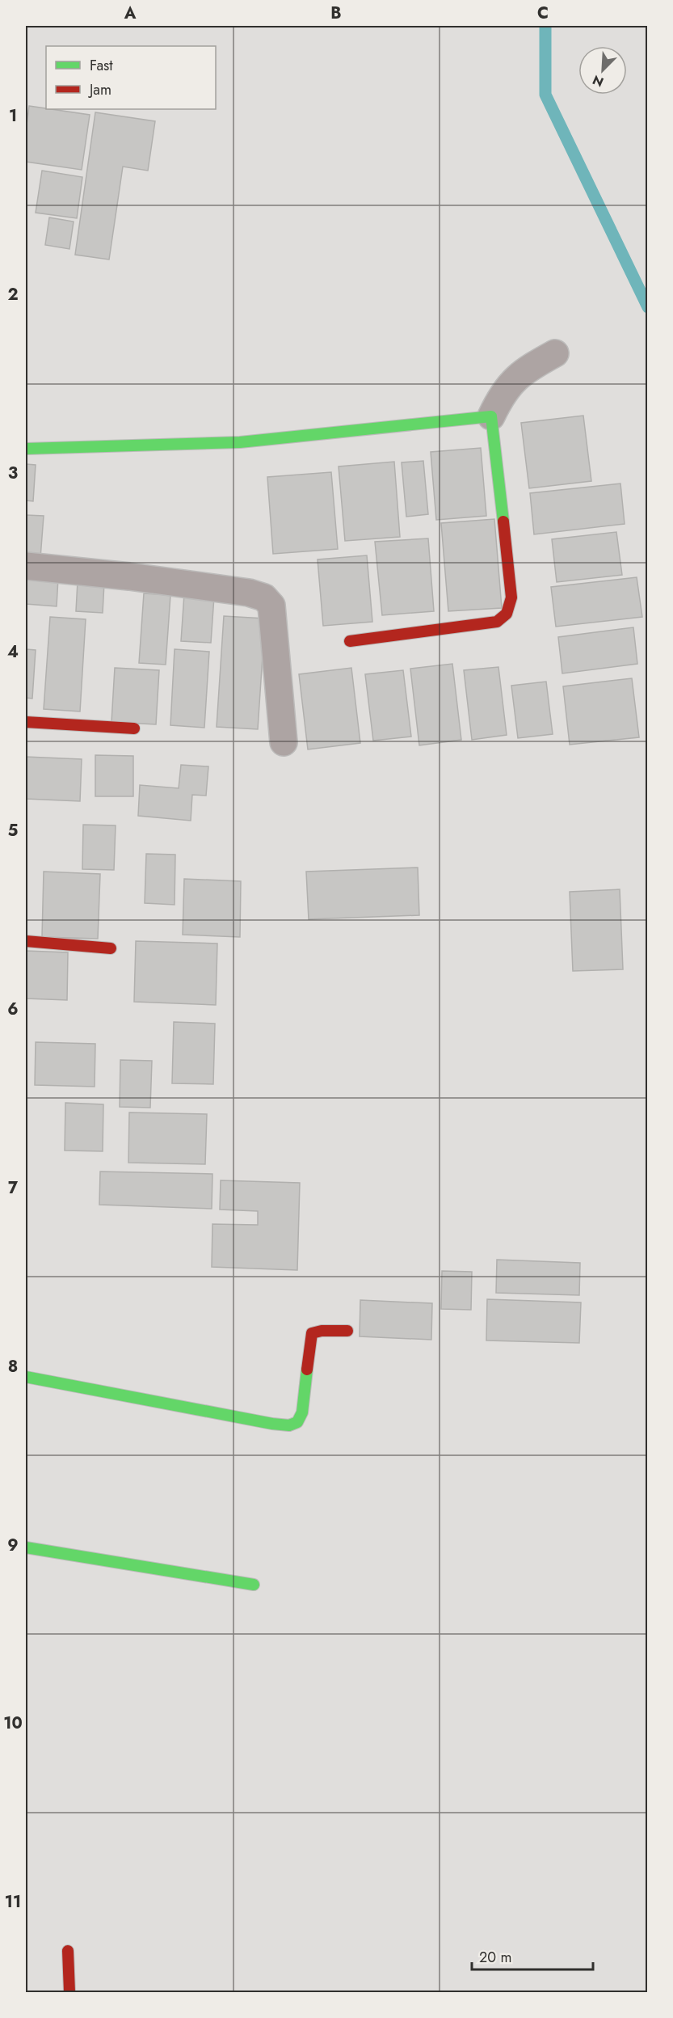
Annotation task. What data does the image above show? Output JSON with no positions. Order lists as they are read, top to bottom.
{
  "legend": ["Fast", "Jam"],
  "scale_bar": "20 m",
  "north": "bottom left",
  "grid": {
    "columns": ["A", "B", "C"],
    "rows": [
      "1",
      "2",
      "3",
      "4",
      "5",
      "6",
      "7",
      "8",
      "9",
      "10",
      "11"
    ]
  }
}
